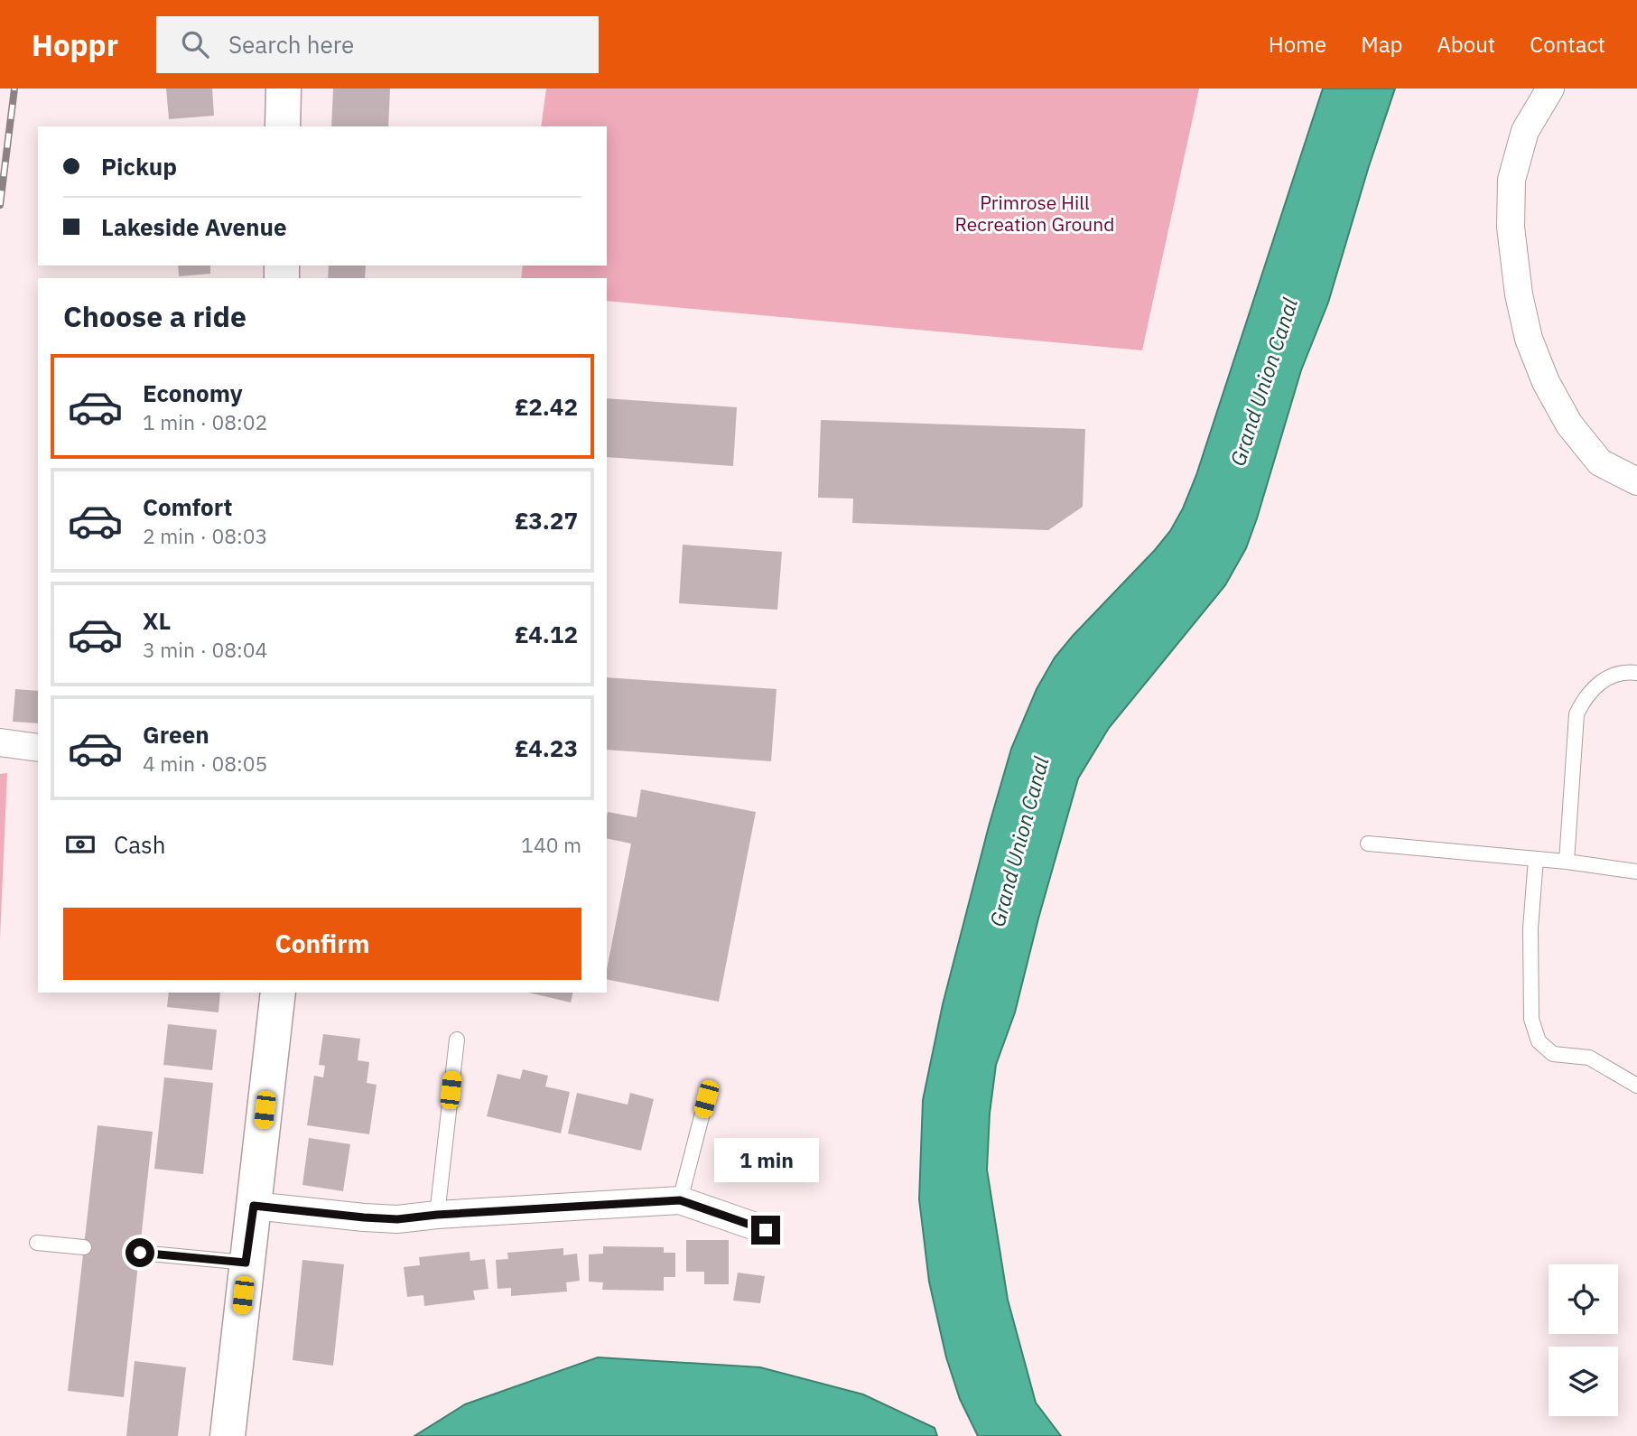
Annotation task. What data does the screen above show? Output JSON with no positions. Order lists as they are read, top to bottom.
{
  "water": ["Grand Union Canal"],
  "parks": ["Primrose Hill Recreation Ground"],
  "page": {
    "header": "Hoppr",
    "search": "Search here",
    "nav": [
      "Home",
      "Map",
      "About",
      "Contact"
    ],
    "banner": ["Pickup", "Lakeside Avenue"],
    "heading": "Choose a ride",
    "list": [
      {
        "name": "Economy",
        "note": "1 min · 08:02",
        "value": "£2.42"
      },
      {
        "name": "Comfort",
        "note": "2 min · 08:03",
        "value": "£3.27"
      },
      {
        "name": "XL",
        "note": "3 min · 08:04",
        "value": "£4.12"
      },
      {
        "name": "Green",
        "note": "4 min · 08:05",
        "value": "£4.23"
      }
    ],
    "pay": ["Cash", "140 m"],
    "buttons": "Confirm",
    "bubble": "1 min"
  }
}
